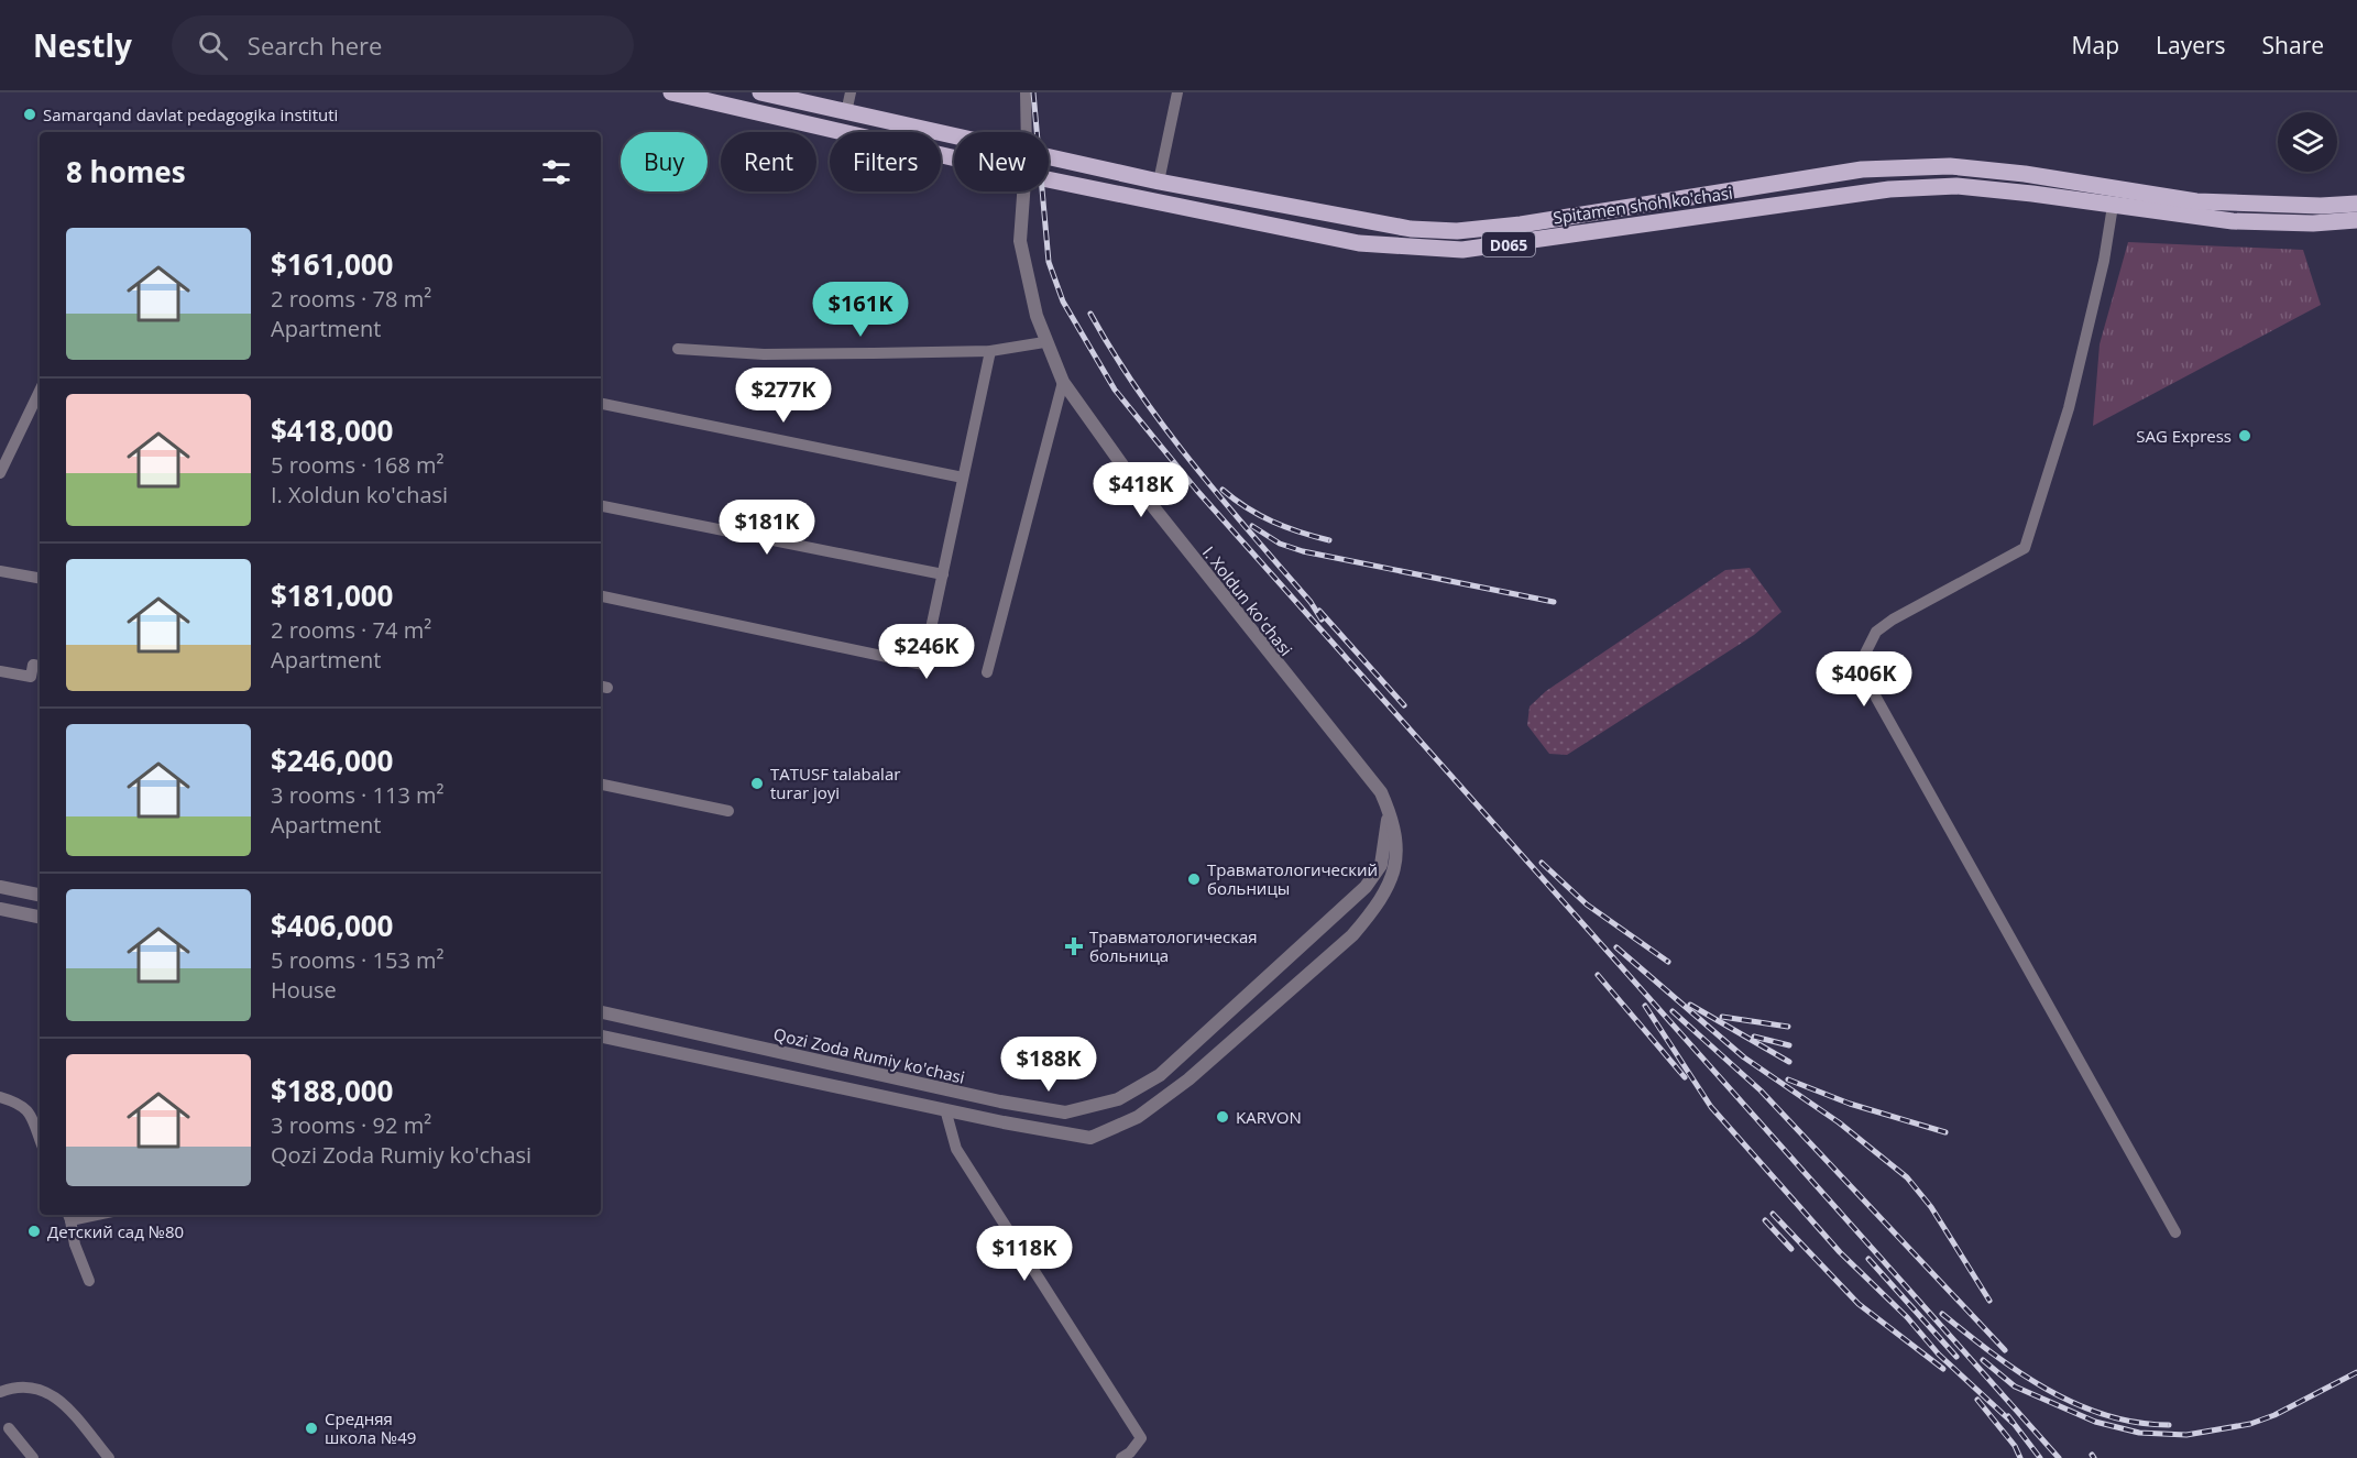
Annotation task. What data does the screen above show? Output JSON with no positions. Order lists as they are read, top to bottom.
{
  "streets": {
    "main road": ["Spitamen shoh ko'chasi", "D065"],
    "street": ["I. Xoldun ko'chasi", "Qozi Zoda Rumiy ko'chasi"]
  },
  "crossings": [
    ["I. Xoldun ko'chasi", "Qozi Zoda Rumiy ko'chasi"]
  ],
  "places": {
    "other": [
      "Samarqand davlat pedagogika instituti",
      "SAG Express",
      "TATUSF talabalar turar joyi",
      "Травматологический больницы",
      "KARVON",
      "Детский сад №80",
      "Средняя школа №49"
    ],
    "health": ["Травматологическая больница"]
  },
  "page": {
    "header": "Nestly",
    "search": "Search here",
    "nav": ["Map", "Layers", "Share"],
    "chip": [
      "Buy",
      "Rent",
      "Filters",
      "New"
    ],
    "heading": "8 homes",
    "list": [
      {
        "name": "$161,000",
        "note": "2 rooms · 78 m² · Apartment"
      },
      {
        "name": "$418,000",
        "note": "5 rooms · 168 m² · I. Xoldun ko'chasi"
      },
      {
        "name": "$181,000",
        "note": "2 rooms · 74 m² · Apartment"
      },
      {
        "name": "$246,000",
        "note": "3 rooms · 113 m² · Apartment"
      },
      {
        "name": "$406,000",
        "note": "5 rooms · 153 m² · House"
      },
      {
        "name": "$188,000",
        "note": "3 rooms · 92 m² · Qozi Zoda Rumiy ko'chasi"
      }
    ],
    "price": [
      "$161K",
      "$277K",
      "$418K",
      "$181K",
      "$246K",
      "$406K",
      "$188K",
      "$118K"
    ]
  }
}
